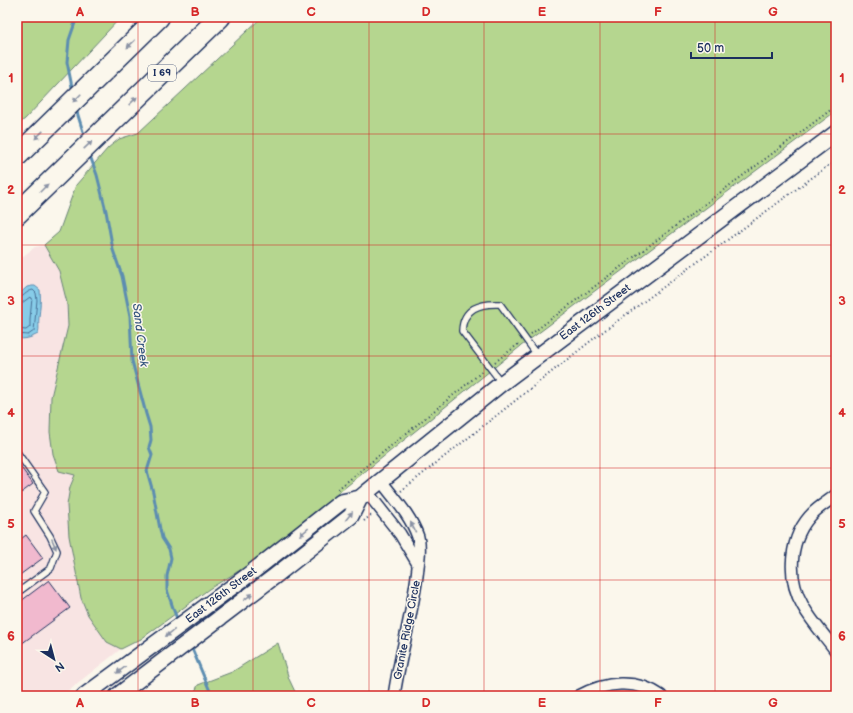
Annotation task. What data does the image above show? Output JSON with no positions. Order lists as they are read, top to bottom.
{
  "streets": {
    "highway": ["I 69"],
    "main road": ["East 126th Street"],
    "street": ["Granite Ridge Circle"]
  },
  "crossings": [
    ["East 126th Street", "Granite Ridge Circle"]
  ],
  "water": ["Sand Creek"],
  "scale_bar": "50 m",
  "north": "bottom right",
  "grid": {
    "columns": [
      "A",
      "B",
      "C",
      "D",
      "E",
      "F",
      "G"
    ],
    "rows": [
      "1",
      "2",
      "3",
      "4",
      "5",
      "6"
    ]
  }
}
